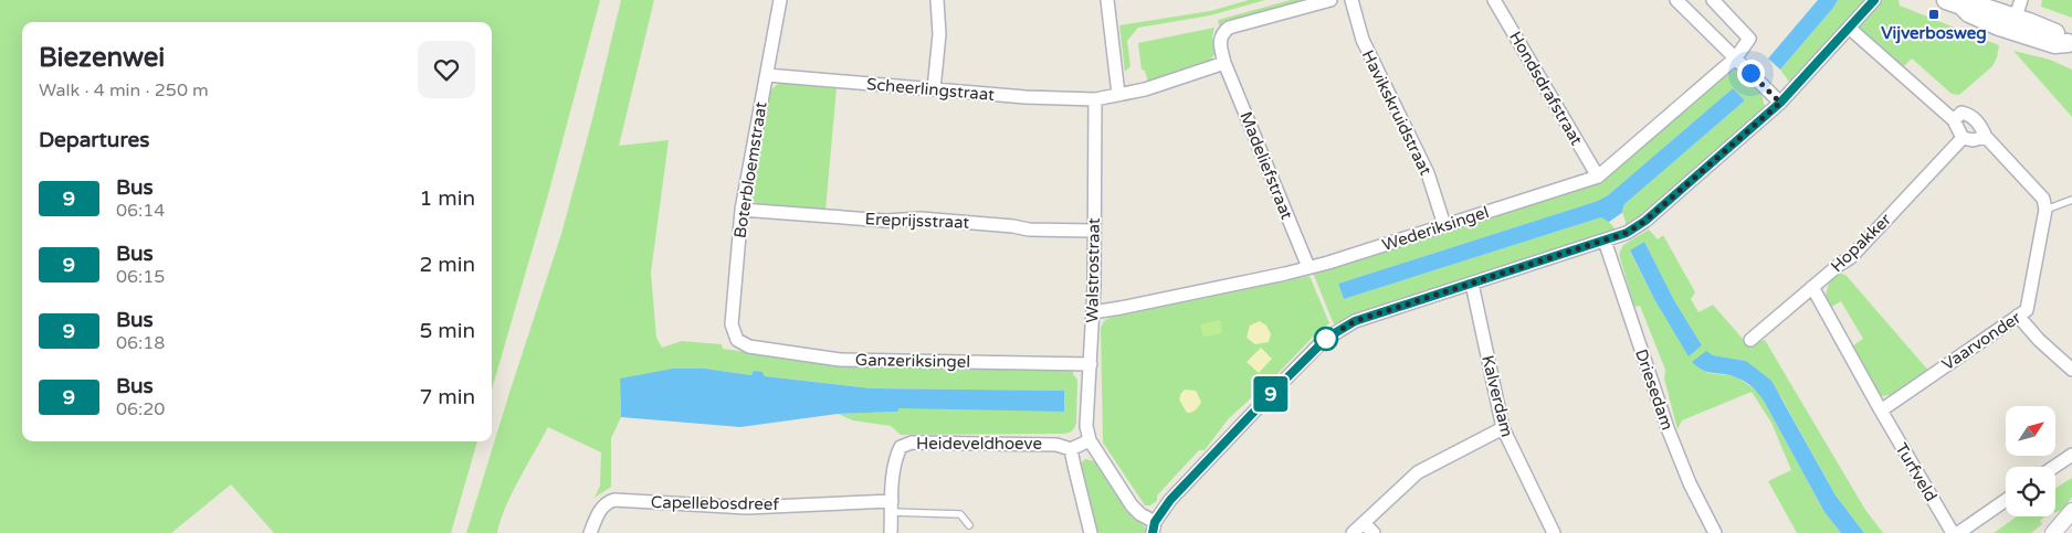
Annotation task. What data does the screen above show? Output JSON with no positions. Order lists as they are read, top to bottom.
{
  "streets": {
    "street": [
      "Hondsdrafstraat",
      "Scheerlingstraat",
      "Havikskruidstraat",
      "Madeliefstraat",
      "Boterbloemstraat",
      "Ereprijsstraat",
      "Wederiksingel",
      "Hopakker",
      "Walstrostraat",
      "Vaarvonder",
      "Ganzeriksingel",
      "Driesedam",
      "Kalverdam",
      "Heideveldhoeve",
      "Turfveld",
      "Capellebosdreef"
    ]
  },
  "crossings": [
    ["Hondsdrafstraat", "Wederiksingel"],
    ["Scheerlingstraat", "Madeliefstraat"],
    ["Scheerlingstraat", "Boterbloemstraat"],
    ["Scheerlingstraat", "Walstrostraat"],
    ["Havikskruidstraat", "Wederiksingel"],
    ["Madeliefstraat", "Wederiksingel"],
    ["Boterbloemstraat", "Ereprijsstraat"],
    ["Boterbloemstraat", "Ganzeriksingel"],
    ["Ereprijsstraat", "Walstrostraat"],
    ["Wederiksingel", "Walstrostraat"],
    ["Hopakker", "Turfveld"],
    ["Walstrostraat", "Ganzeriksingel"],
    ["Vaarvonder", "Turfveld"],
    ["Heideveldhoeve", "Capellebosdreef"]
  ],
  "places": {
    "transit": ["Vijverbosweg"]
  },
  "lines": ["bus line 9"],
  "north": "top right",
  "page": {
    "on_map": "9",
    "heading": [
      ["Biezenwei", "Walk · 4 min · 250 m"],
      "Departures"
    ],
    "list": [
      {
        "mark": "9",
        "name": "Bus",
        "note": "06:14",
        "value": "1 min"
      },
      {
        "mark": "9",
        "name": "Bus",
        "note": "06:15",
        "value": "2 min"
      },
      {
        "mark": "9",
        "name": "Bus",
        "note": "06:18",
        "value": "5 min"
      },
      {
        "mark": "9",
        "name": "Bus",
        "note": "06:20",
        "value": "7 min"
      }
    ]
  }
}
